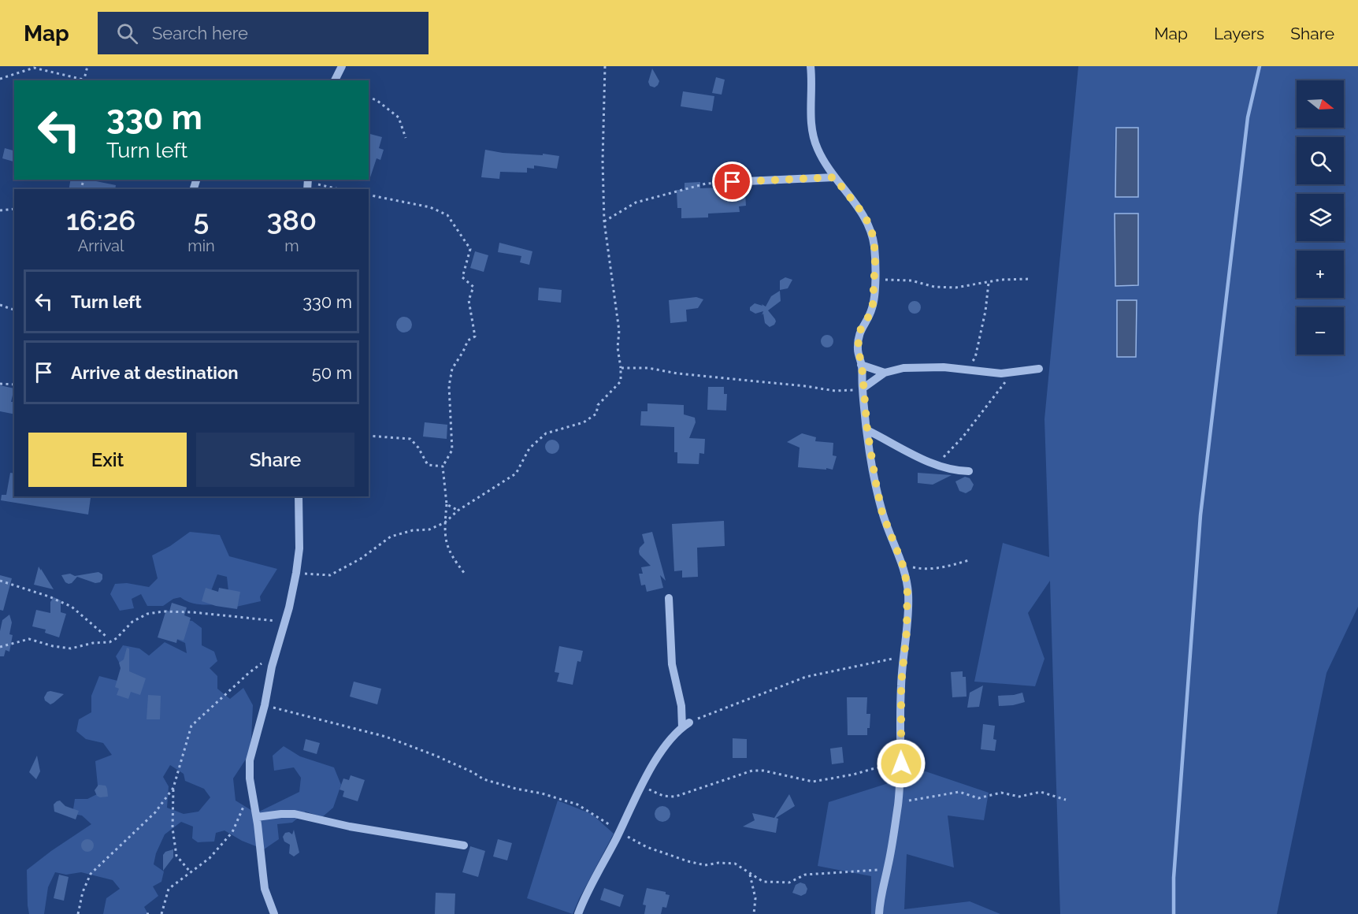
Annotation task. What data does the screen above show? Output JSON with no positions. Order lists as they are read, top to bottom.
{
  "north": "right",
  "page": {
    "header": "Map",
    "search": "Search here",
    "nav": ["Map", "Layers", "Share"],
    "map_buttons": ["+", "−"],
    "turn": ["330 m", "Turn left"],
    "eta": [
      "16:26",
      "Arrival",
      "5",
      "min",
      "380",
      "m"
    ],
    "list": [
      {
        "name": "Turn left",
        "value": "330 m"
      },
      {
        "name": "Arrive at destination",
        "value": "50 m"
      }
    ],
    "buttons": ["Exit", "Share"]
  }
}
